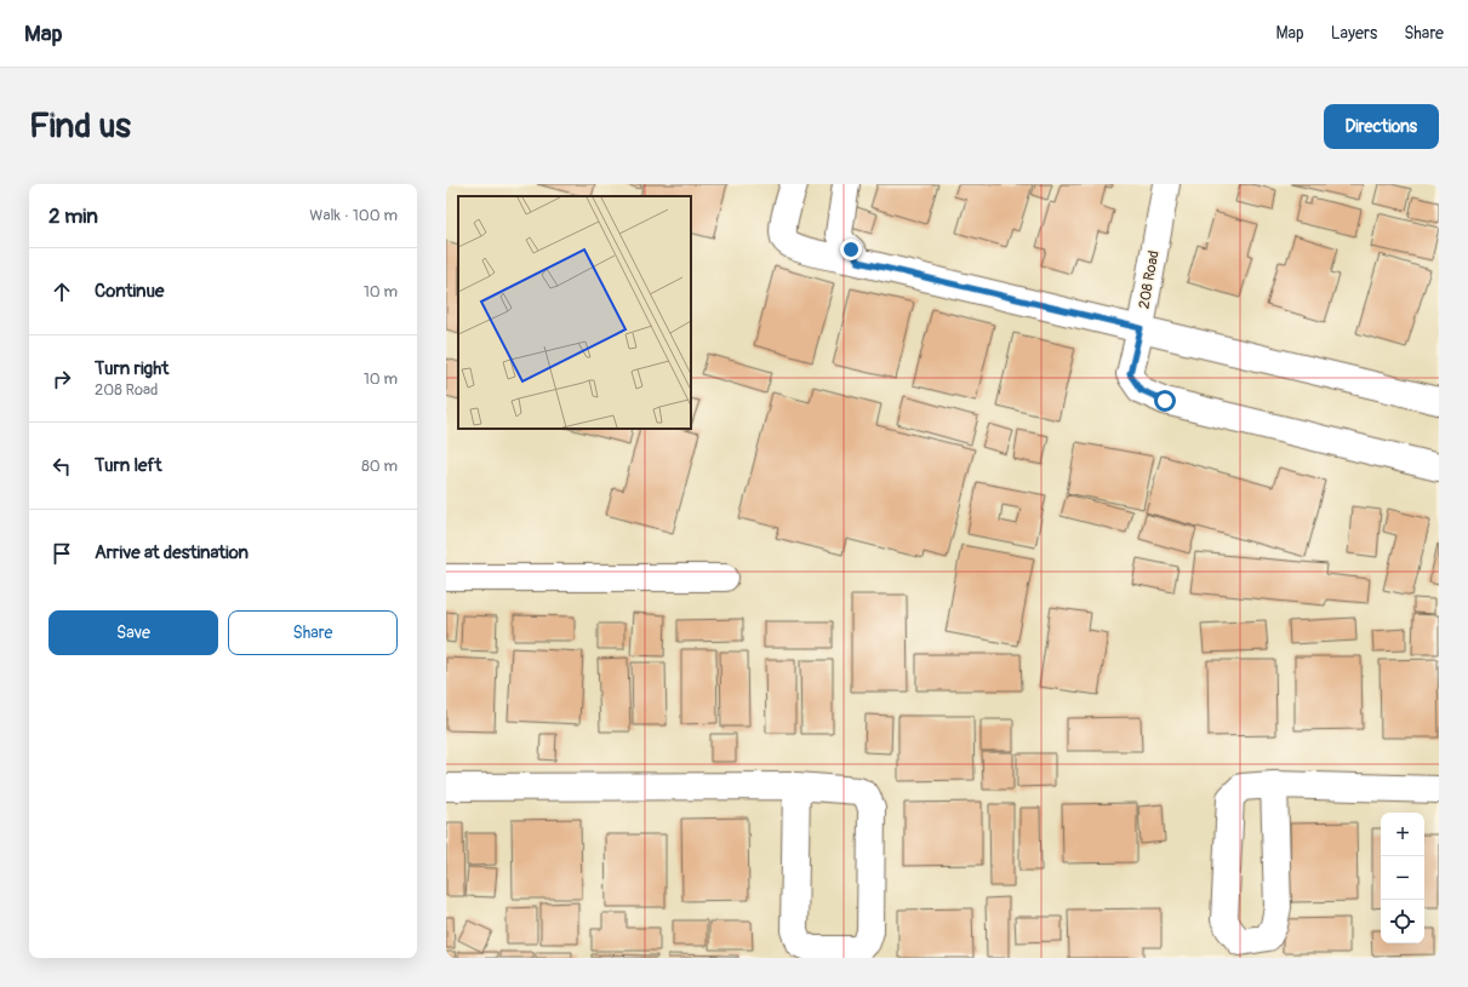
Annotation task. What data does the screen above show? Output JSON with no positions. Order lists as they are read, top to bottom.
{
  "streets": {
    "street": ["208 Road"]
  },
  "page": {
    "header": "Map",
    "nav": ["Map", "Layers", "Share"],
    "buttons": [
      "Directions",
      ["Save", "Share"]
    ],
    "title": "Find us",
    "heading": ["2 min", "Walk · 100 m"],
    "list": [
      ["Continue", "10 m"],
      ["Turn right", "208 Road", "10 m"],
      ["Turn left", "80 m"],
      "Arrive at destination"
    ],
    "map_buttons": ["+", "−"]
  }
}
